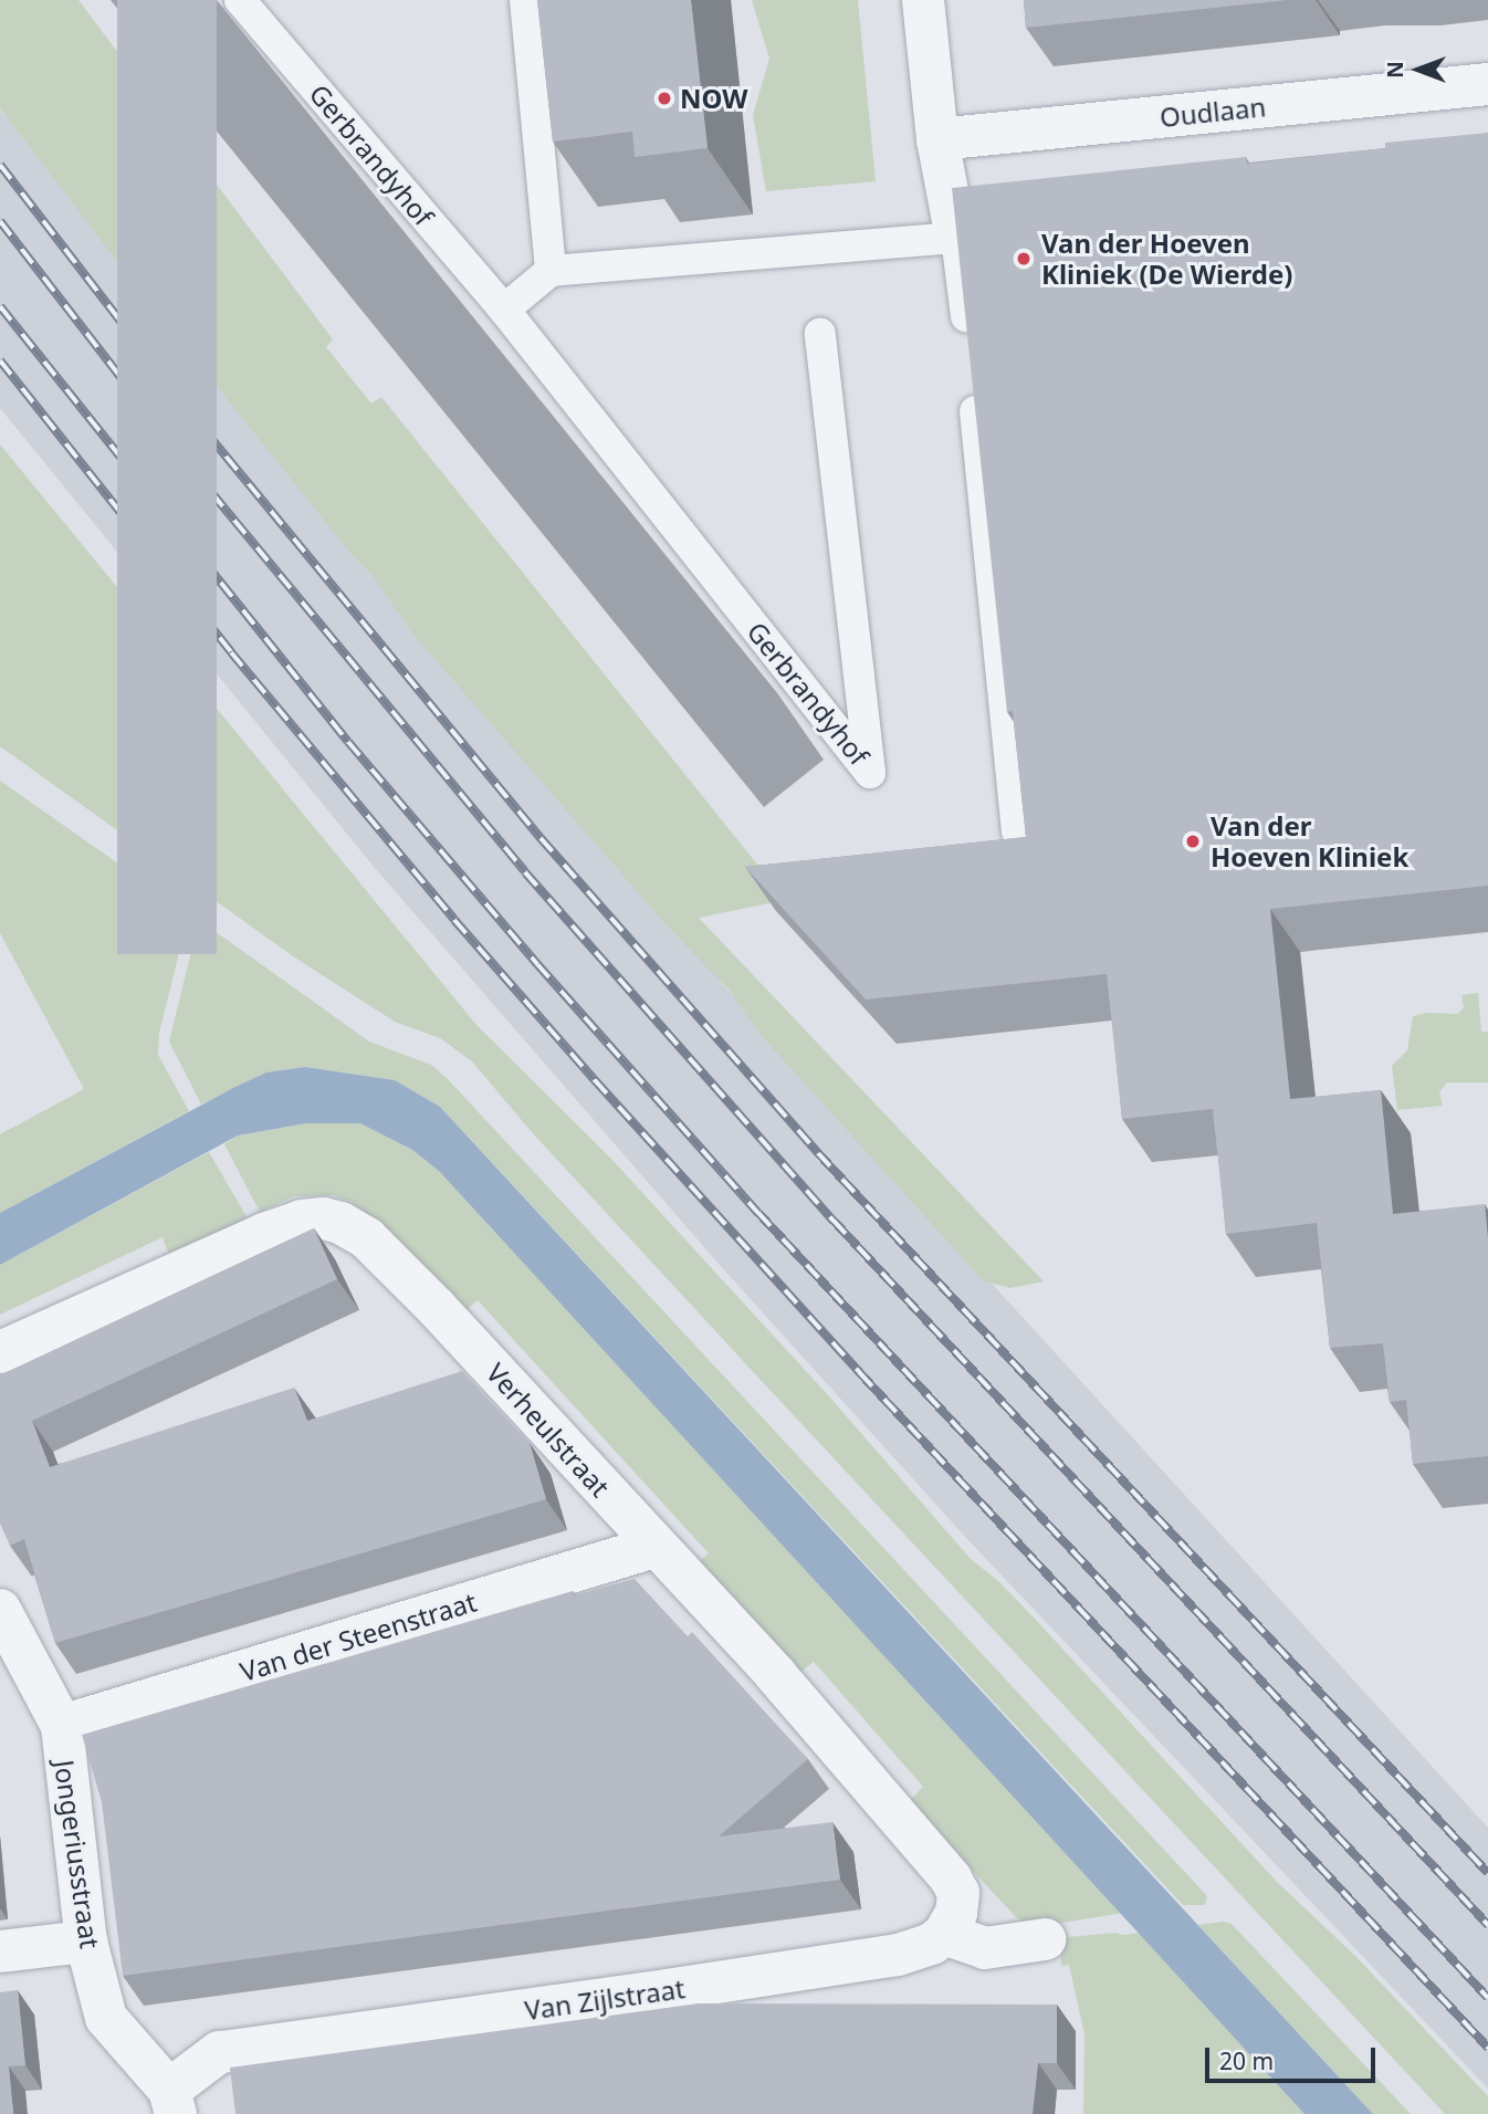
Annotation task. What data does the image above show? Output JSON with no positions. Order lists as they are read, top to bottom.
{
  "streets": {
    "street": [
      "Oudlaan",
      "Verheulstraat",
      "Van der Steenstraat",
      "Jongeriusstraat",
      "Van Zijlstraat"
    ],
    "lane": ["Gerbrandyhof"]
  },
  "crossings": [
    ["Verheulstraat", "Van der Steenstraat"],
    ["Verheulstraat", "Van Zijlstraat"],
    ["Van der Steenstraat", "Jongeriusstraat"],
    ["Jongeriusstraat", "Van Zijlstraat"]
  ],
  "places": ["NOW", "Van der Hoeven Kliniek (De Wierde)", "Van der Hoeven Kliniek"],
  "scale_bar": "20 m",
  "north": "left"
}
